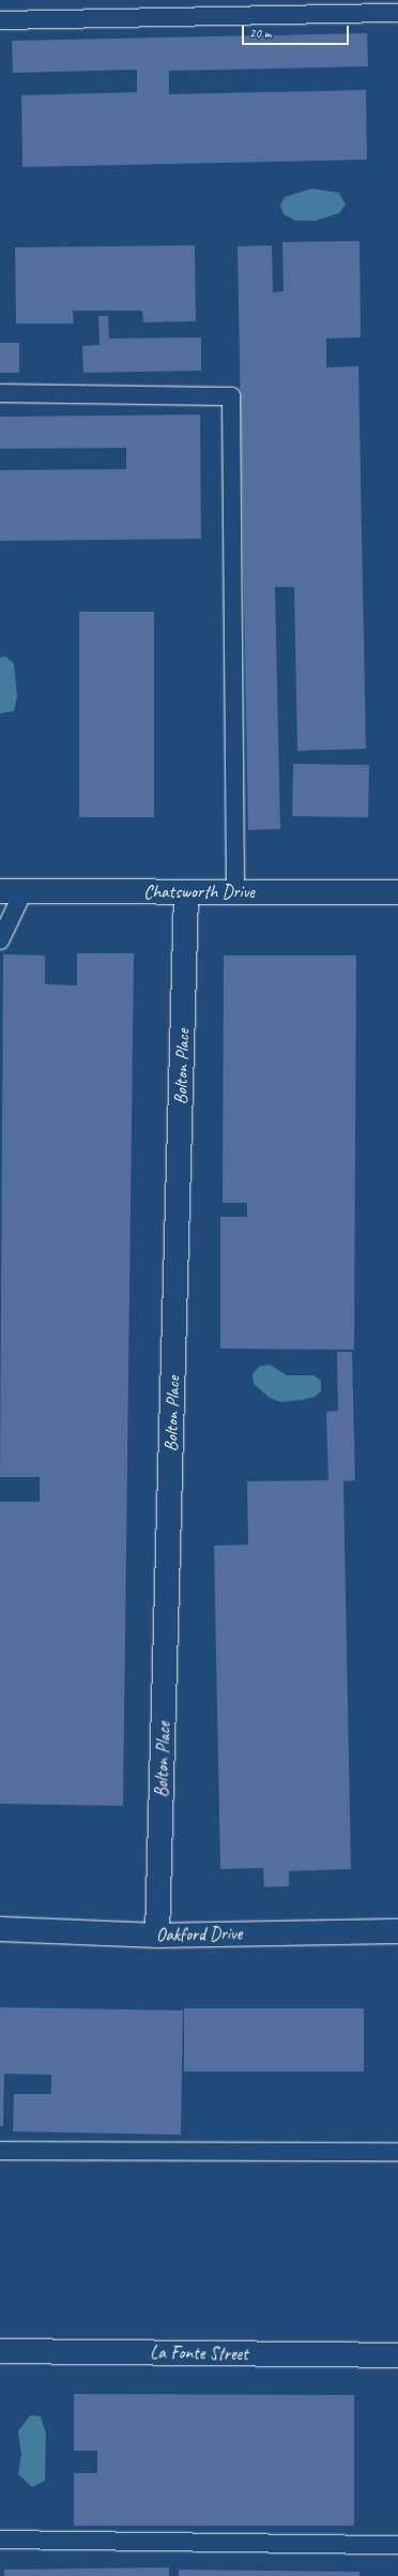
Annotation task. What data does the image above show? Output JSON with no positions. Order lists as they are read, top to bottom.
{
  "streets": {
    "street": [
      "Chatsworth Drive",
      "Bolton Place",
      "Oakford Drive",
      "La Fonte Street"
    ]
  },
  "crossings": [
    ["Chatsworth Drive", "Bolton Place"],
    ["Bolton Place", "Oakford Drive"]
  ],
  "scale_bar": "20 m"
}
